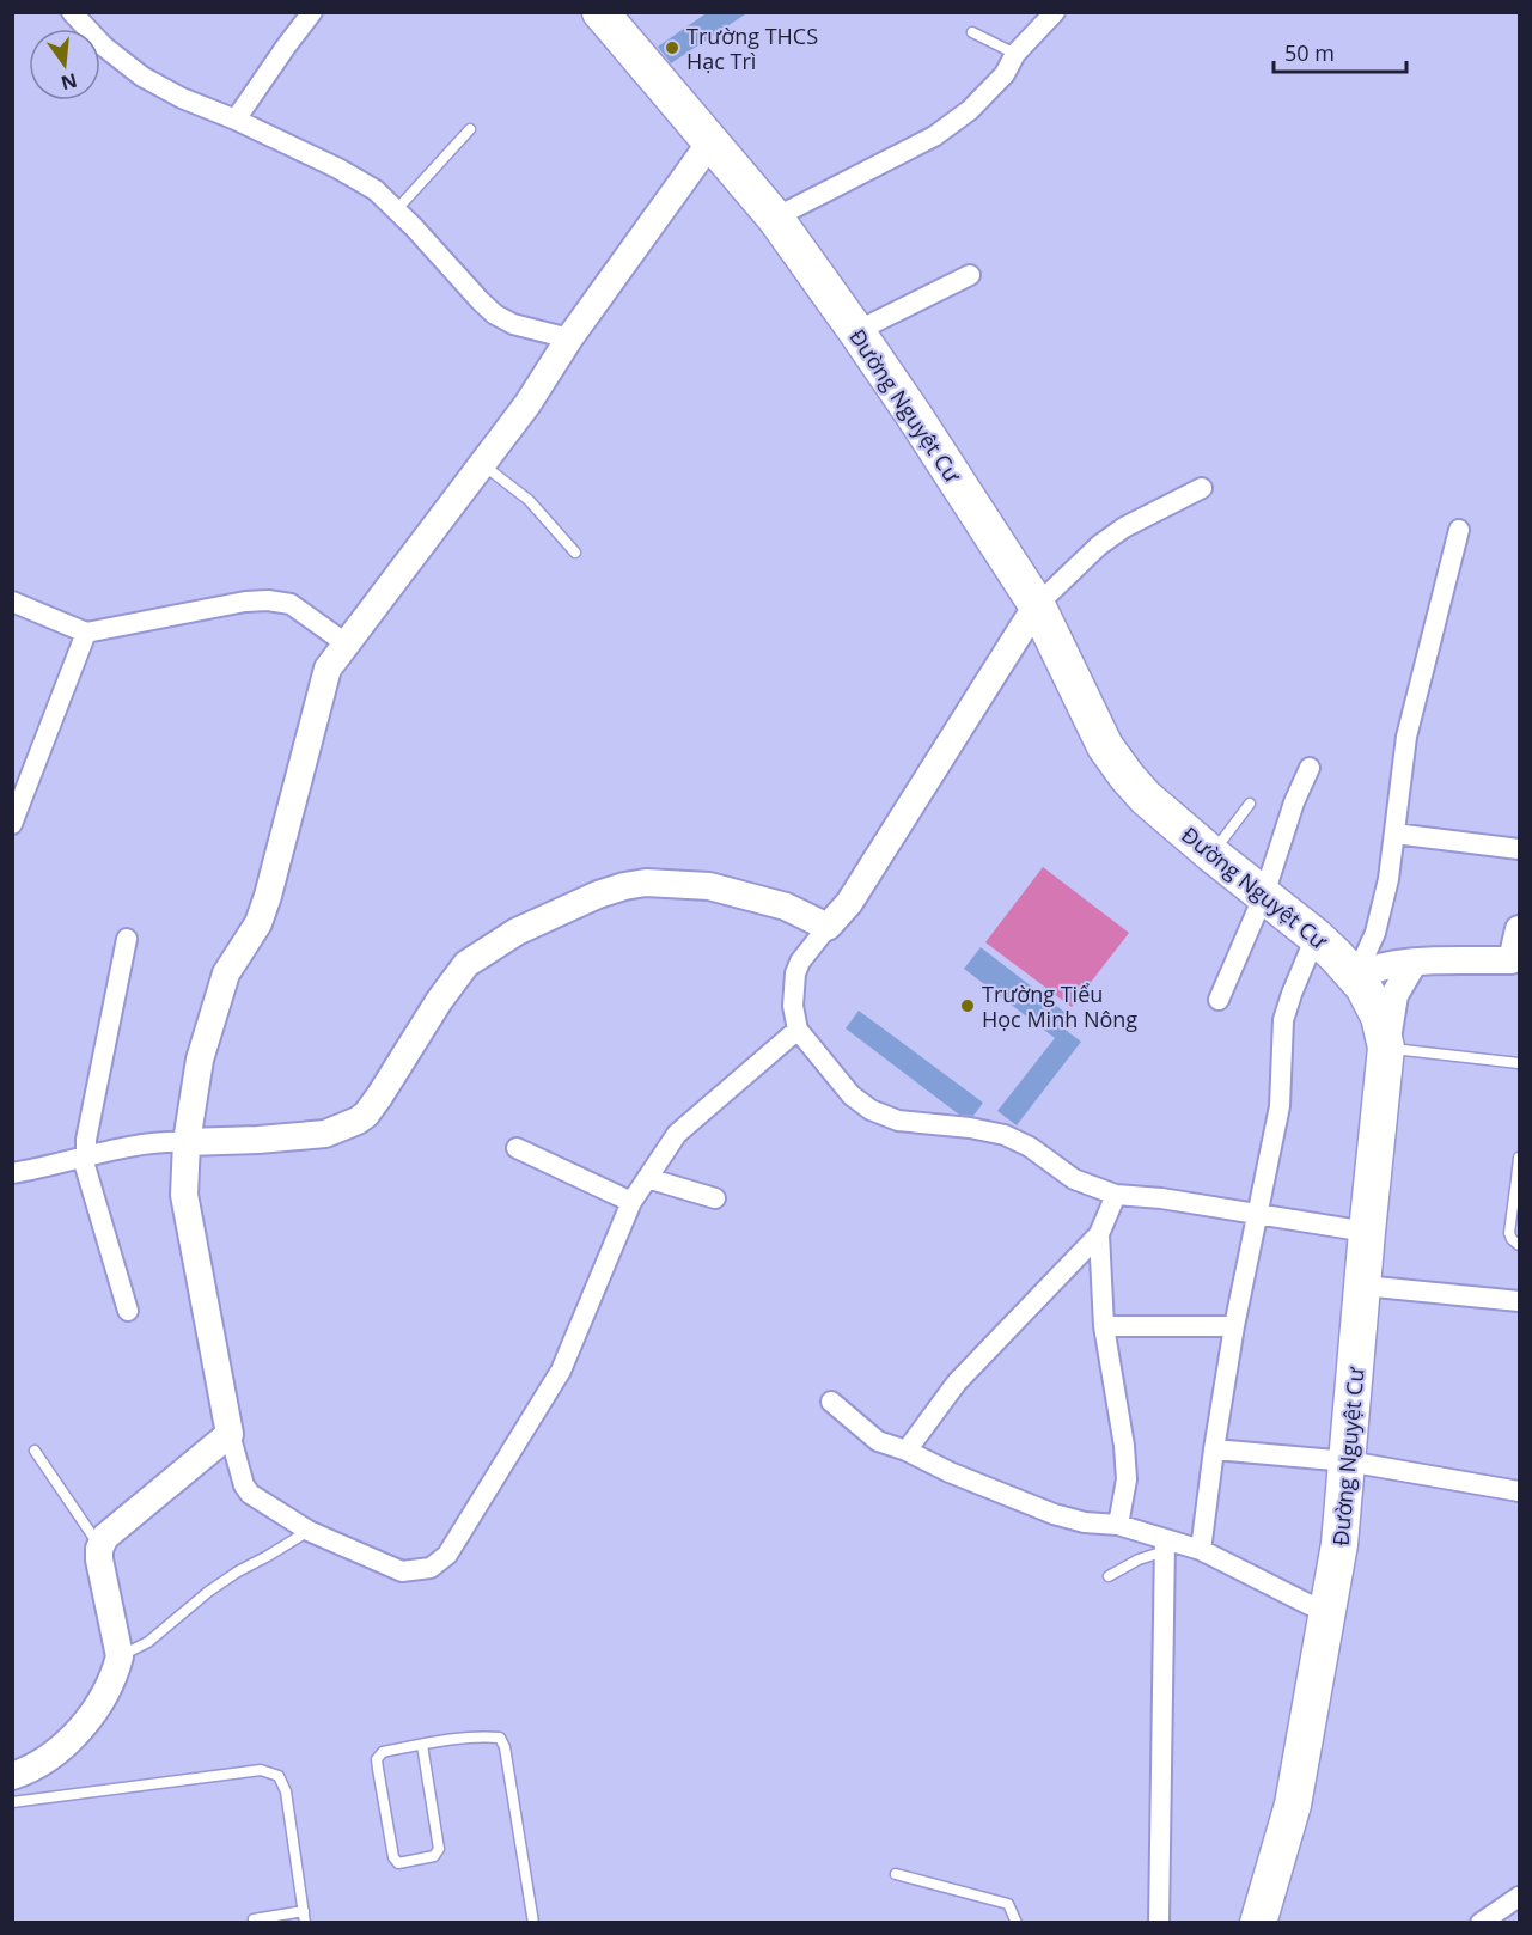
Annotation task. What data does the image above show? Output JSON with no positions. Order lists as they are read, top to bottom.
{
  "streets": {
    "highway": ["Đường Nguyệt Cư"]
  },
  "places": ["Trường THCS Hạc Trì", "Trường Tiểu Học Minh Nông"],
  "scale_bar": "50 m",
  "north": "bottom"
}
